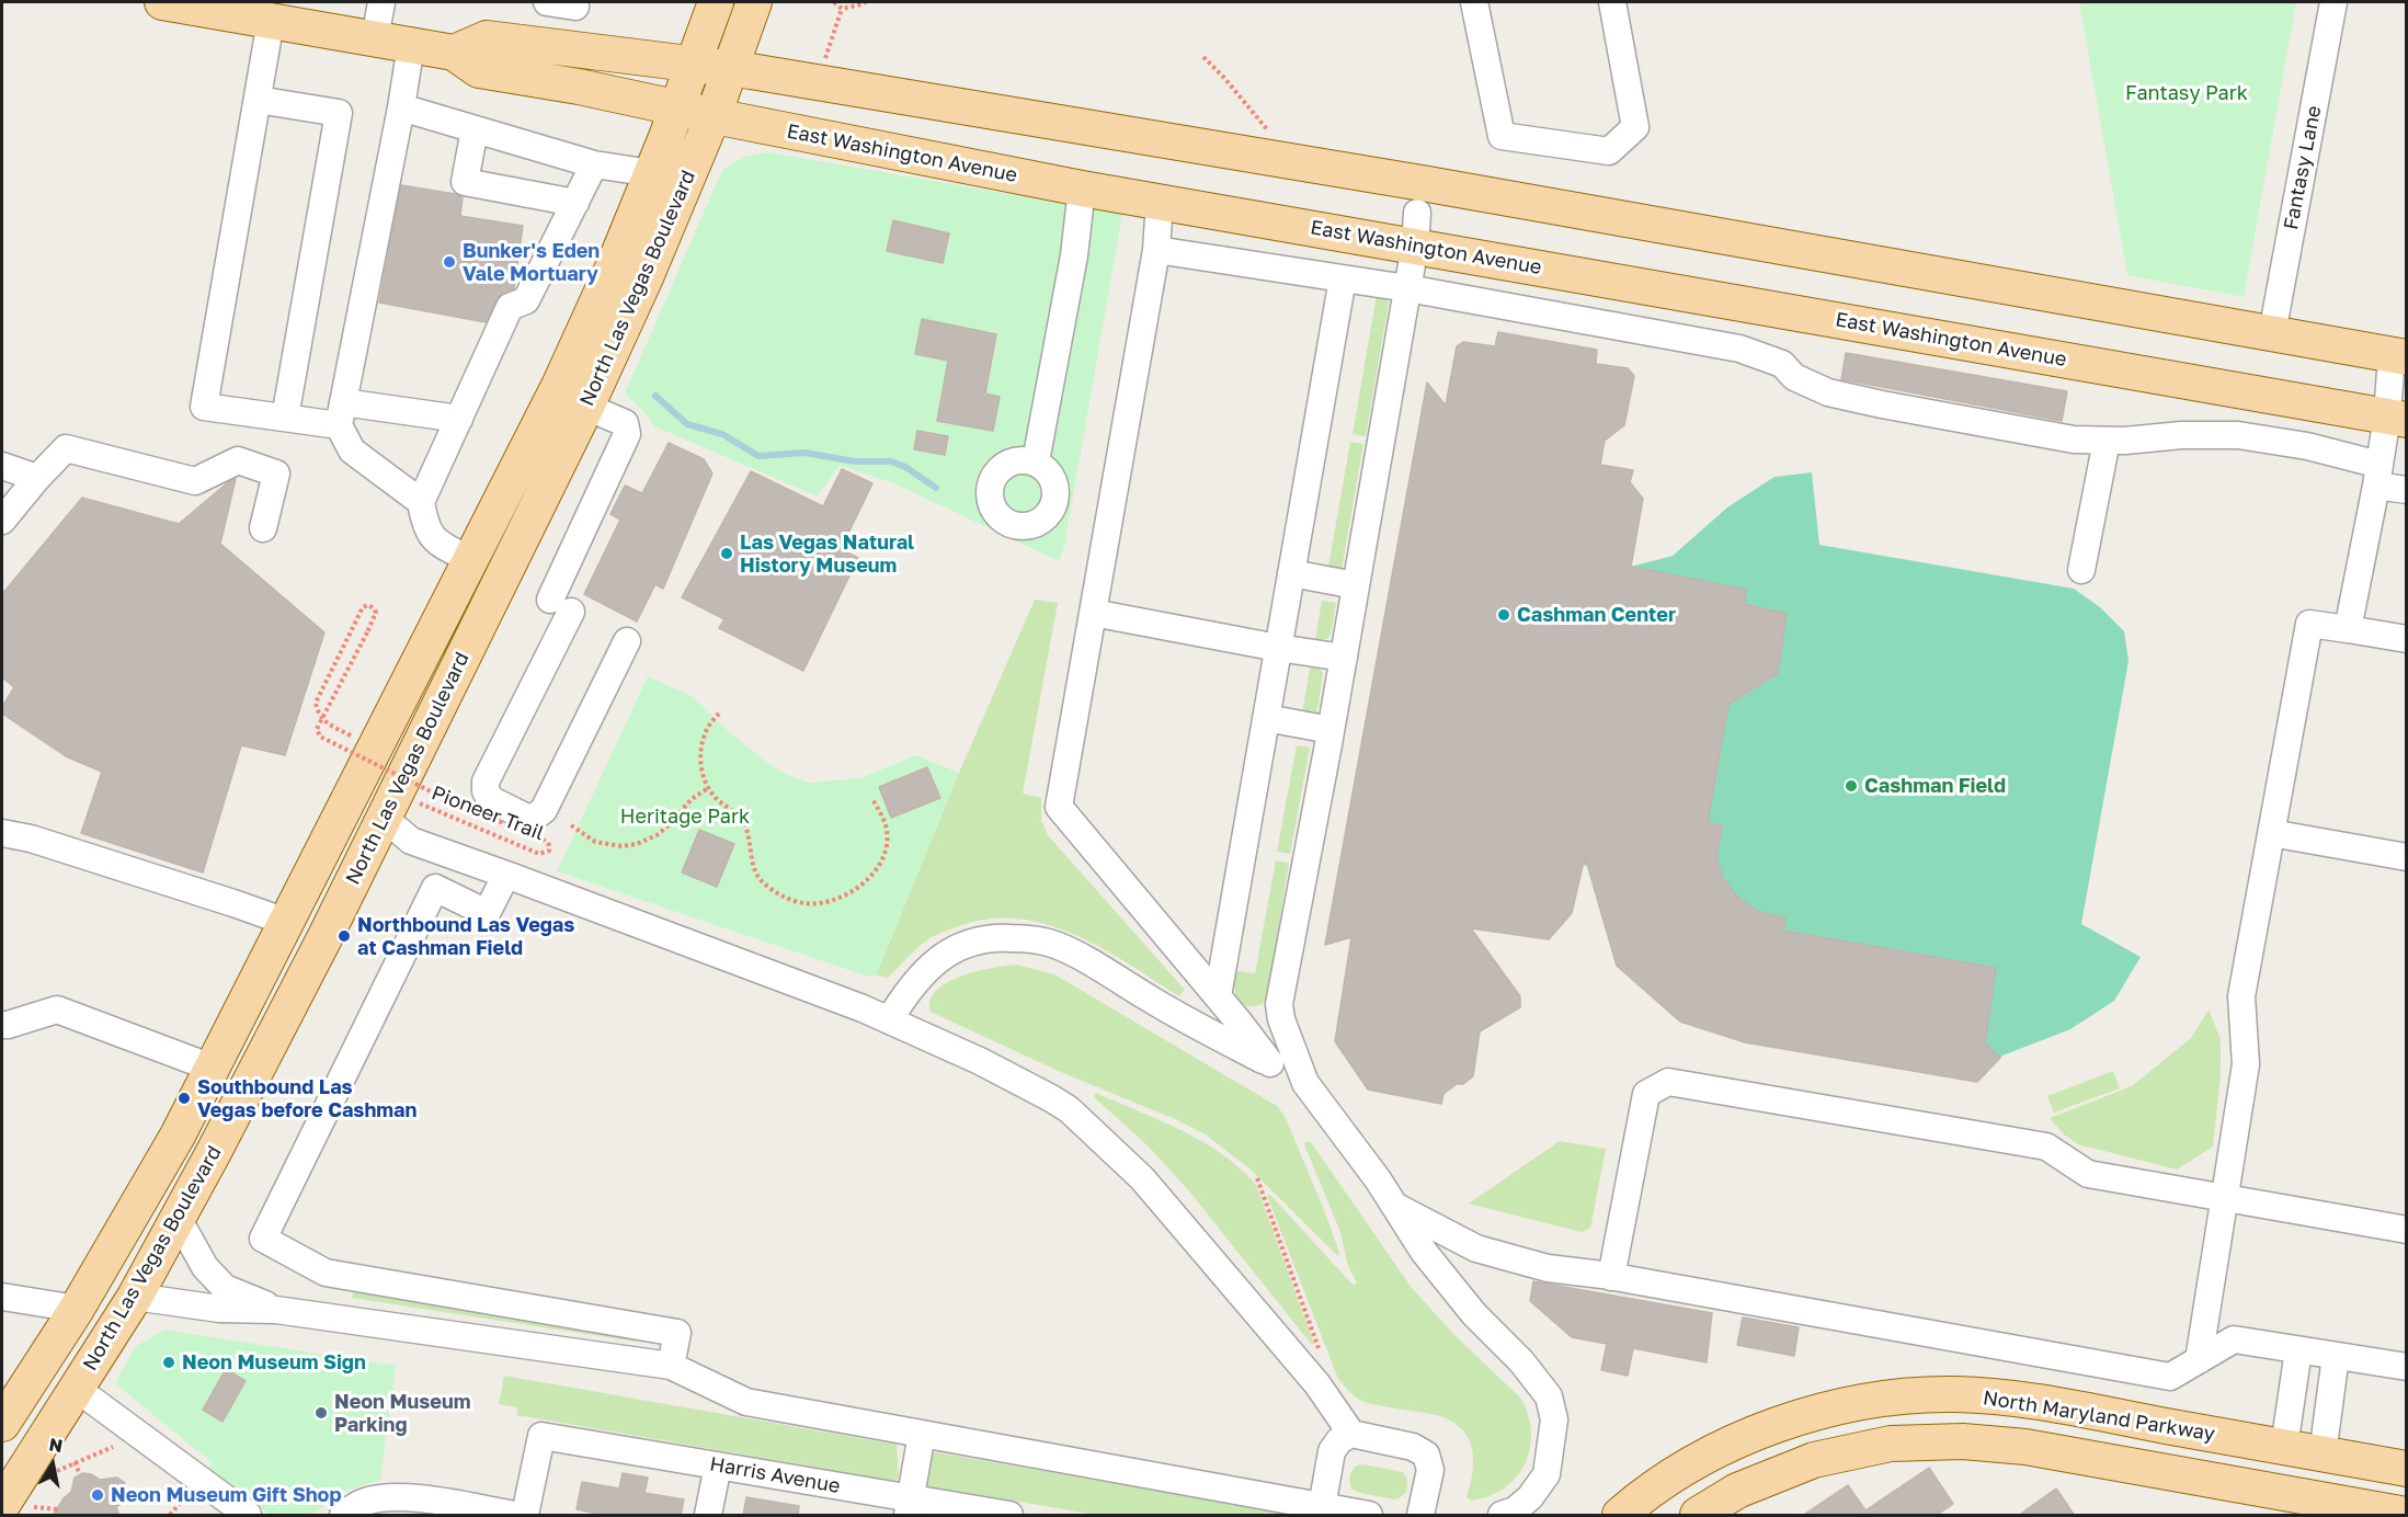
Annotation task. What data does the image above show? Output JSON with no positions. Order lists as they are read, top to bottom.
{
  "streets": {
    "main road": ["East Washington Avenue", "North Las Vegas Boulevard", "North Maryland Parkway"],
    "street": ["Fantasy Lane", "Harris Avenue"],
    "path": ["Pioneer Trail"]
  },
  "crossings": [
    ["East Washington Avenue", "North Las Vegas Boulevard"]
  ],
  "parks": ["Fantasy Park", "Heritage Park"],
  "places": [
    "Bunker's Eden Vale Mortuary",
    "Las Vegas Natural History Museum",
    "Cashman Center",
    "Cashman Field",
    "Northbound Las Vegas at Cashman Field",
    "Southbound Las Vegas before Cashman",
    "Neon Museum Sign",
    "Neon Museum Parking",
    "Neon Museum Gift Shop"
  ],
  "north": "top"
}
